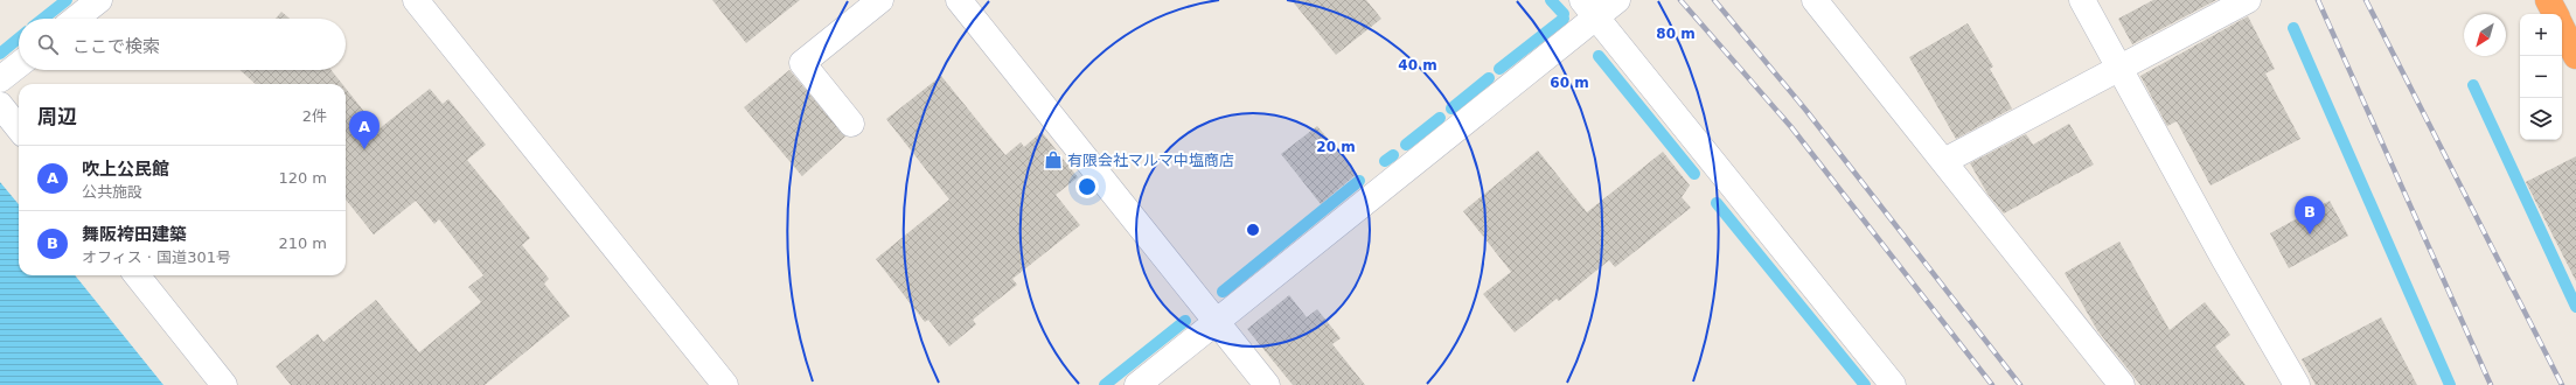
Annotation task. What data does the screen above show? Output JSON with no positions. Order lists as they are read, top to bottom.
{
  "places": {
    "shop": ["有限会社マルマ中塩商店"]
  },
  "north": "bottom left",
  "page": {
    "map_buttons": ["+", "−"],
    "search": "ここで検索",
    "heading": ["周辺", "2件"],
    "pins": ["A", "B"],
    "list": [
      {
        "mark": "A",
        "name": "吹上公民館",
        "note": "公共施設",
        "value": "120 m"
      },
      {
        "mark": "B",
        "name": "舞阪袴田建築",
        "note": "オフィス · 国道301号",
        "value": "210 m"
      }
    ]
  },
  "rings": [
    "80 m",
    "40 m",
    "60 m",
    "20 m"
  ]
}
